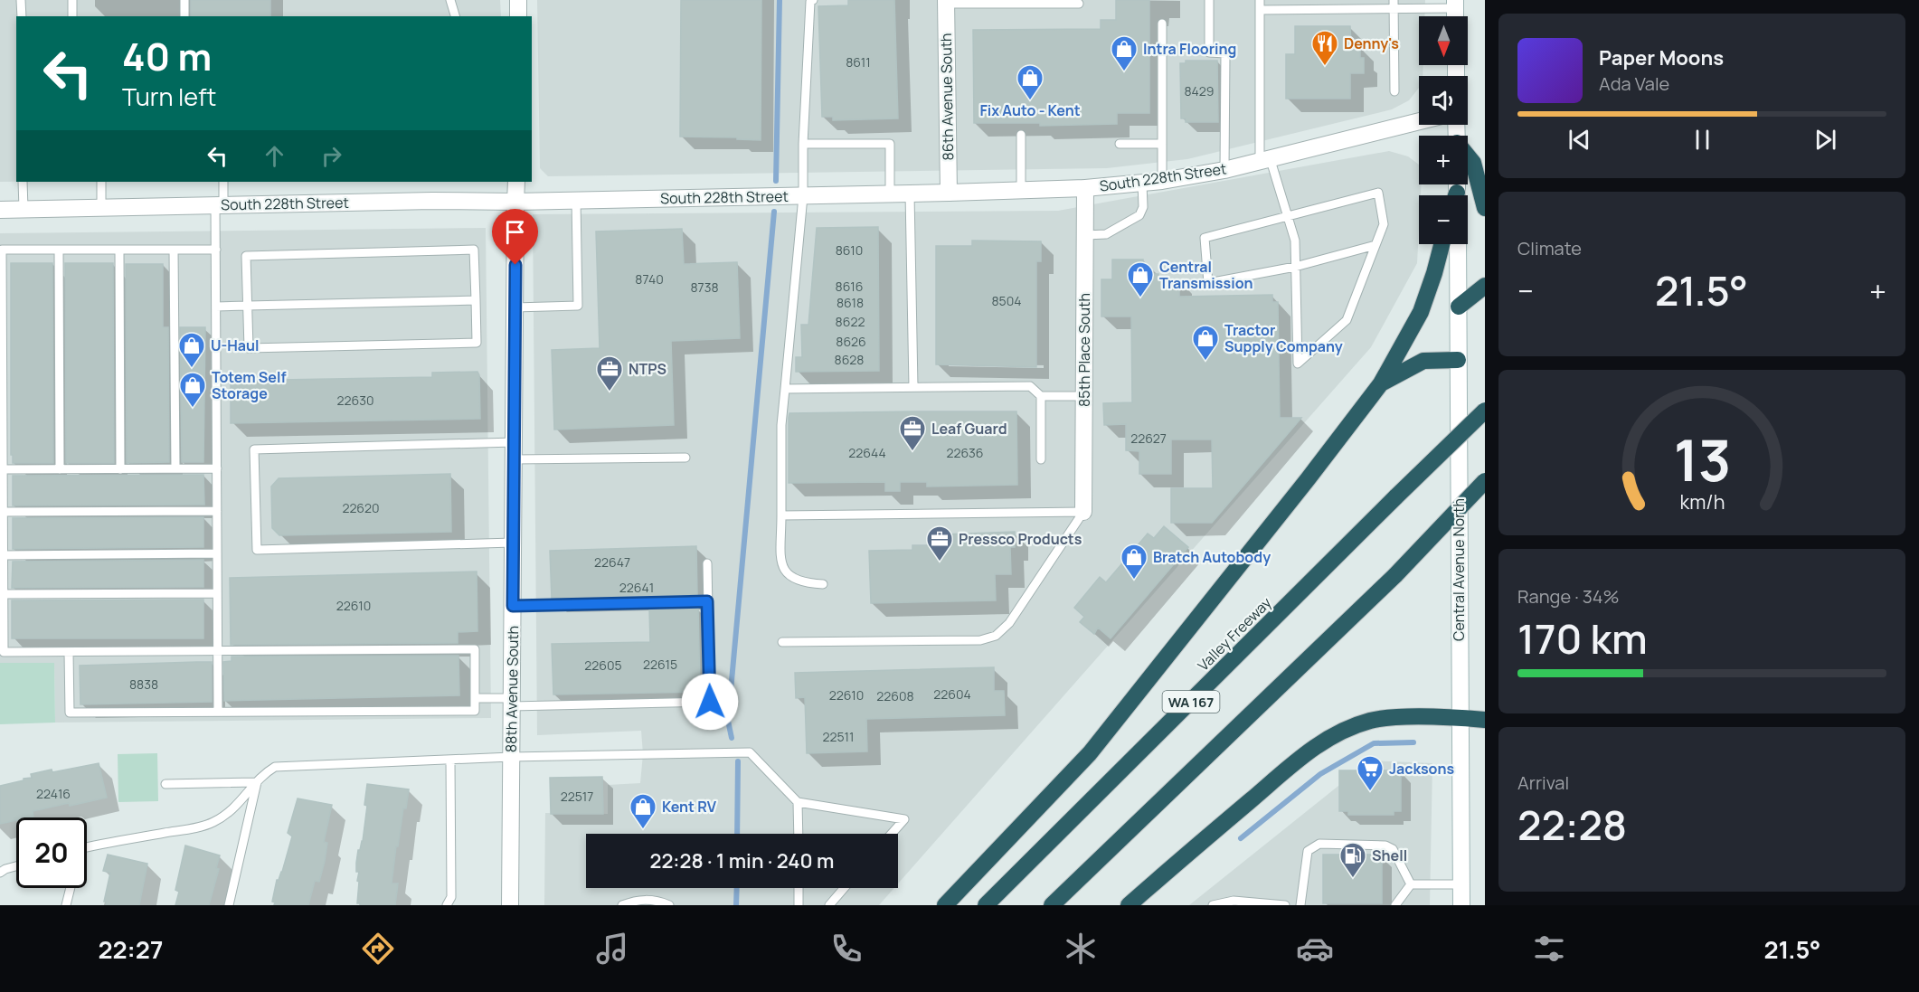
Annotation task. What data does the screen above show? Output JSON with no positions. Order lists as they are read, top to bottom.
{
  "streets": {
    "highway": ["Valley Freeway", "WA 167"],
    "street": [
      "86th Avenue South",
      "South 228th Street",
      "85th Place South",
      "Central Avenue North",
      "88th Avenue South"
    ]
  },
  "crossings": [
    ["86th Avenue South", "South 228th Street"],
    ["South 228th Street", "85th Place South"],
    ["South 228th Street", "88th Avenue South"]
  ],
  "places": {
    "restaurant": ["Denny's"],
    "shop": [
      "Intra Flooring",
      "Fix Auto - Kent",
      "Central Transmission",
      "Tractor Supply Company",
      "U-Haul",
      "Totem Self Storage",
      "Bratch Autobody",
      "Kent RV"
    ],
    "office": ["NTPS", "Leaf Guard", "Pressco Products"],
    "supermarket": ["Jacksons"],
    "fuel station": ["Shell"]
  },
  "house_numbers": [
    "8611",
    "8429",
    "8610",
    "8740",
    "8616",
    "8738",
    "8504",
    "8618",
    "8622",
    "8626",
    "8628",
    "22630",
    "22627",
    "22644",
    "22636",
    "22620",
    "22647",
    "22641",
    "22610",
    "22615",
    "22605",
    "8838",
    "22604",
    "22610",
    "22608",
    "22511",
    "22416",
    "22517"
  ],
  "north": "bottom",
  "page": {
    "map_buttons": ["+", "−"],
    "turn": ["40 m", "Turn left"],
    "song": ["Paper Moons", "Ada Vale"],
    "tile": [
      "Climate",
      ["Range · 34%", "170 km"],
      ["Arrival", "22:28"]
    ],
    "heat": ["−", "21.5°", "+"],
    "limit": "20",
    "trip": "22:28 · 1 min · 240 m",
    "tabs": ["22:27", "21.5°"],
    "gauge": ["13", "km/h"]
  }
}
